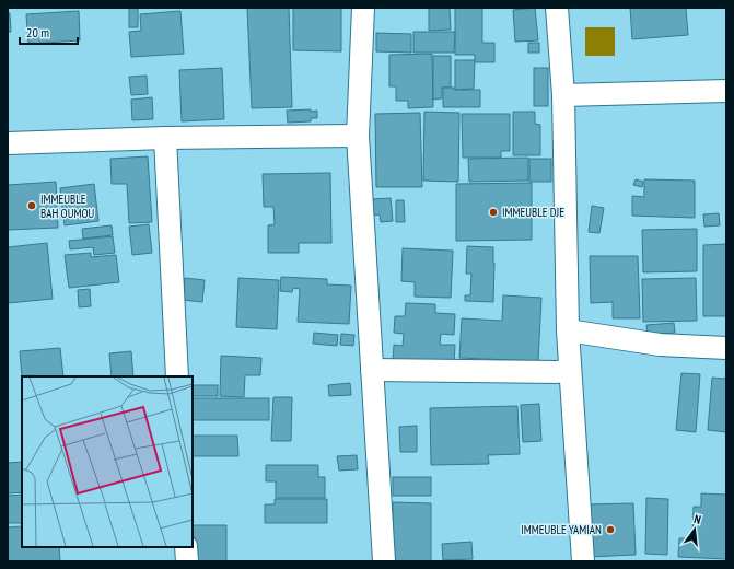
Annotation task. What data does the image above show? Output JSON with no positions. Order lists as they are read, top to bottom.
{
  "places": ["IMMEUBLE BAH OUMOU", "IMMEUBLE DJE", "IMMEUBLE YAMIAN"],
  "scale_bar": "20 m",
  "north": "top"
}
